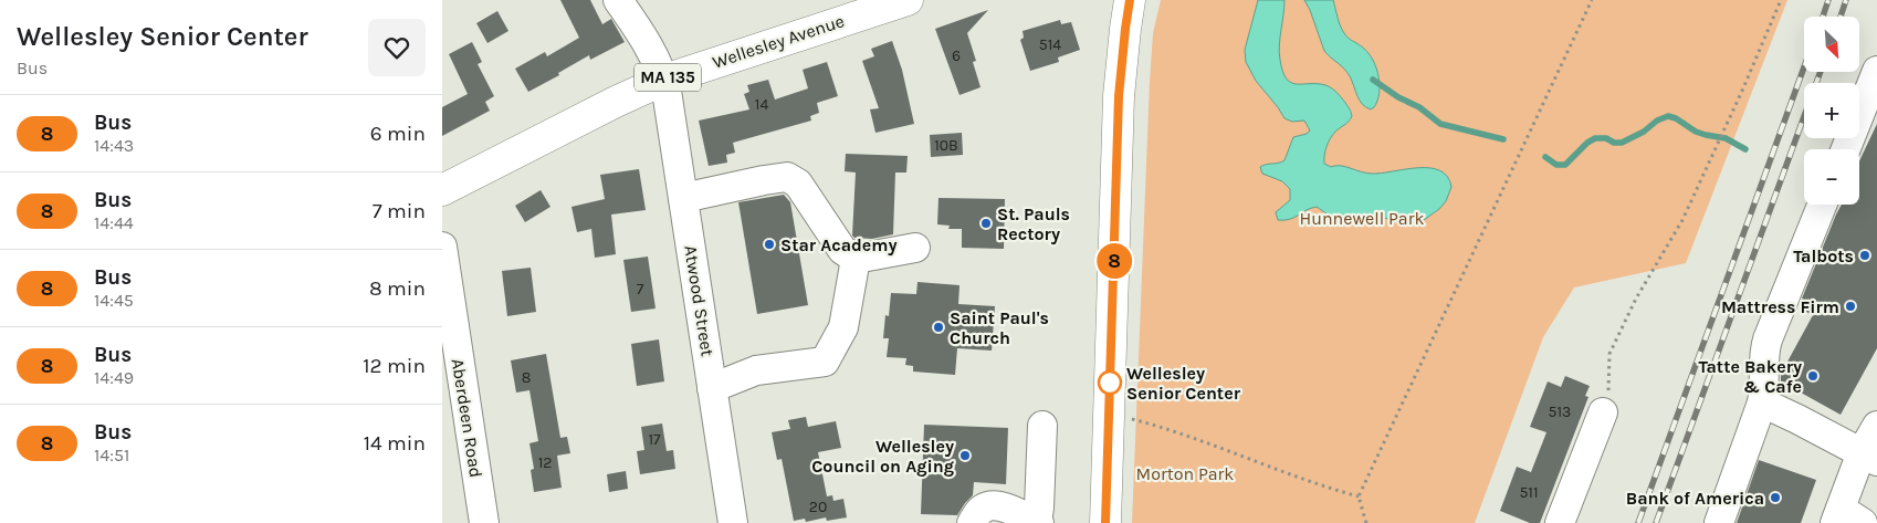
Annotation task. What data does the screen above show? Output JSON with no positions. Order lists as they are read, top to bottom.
{
  "streets": {
    "main road": ["Wellesley Avenue", "MA 135"],
    "street": ["Atwood Street", "Aberdeen Road"]
  },
  "crossings": [
    ["Wellesley Avenue", "Atwood Street"]
  ],
  "parks": ["Hunnewell Park", "Morton Park"],
  "places": [
    "St. Pauls Rectory",
    "Star Academy",
    "Talbots",
    "Mattress Firm",
    "Saint Paul's Church",
    "Tatte Bakery & Cafe",
    "Wellesley Senior Center",
    "Wellesley Council on Aging",
    "Bank of America"
  ],
  "lines": ["bus line 8"],
  "house_numbers": [
    "514",
    "6",
    "14",
    "10B",
    "7",
    "8",
    "513",
    "17",
    "12",
    "511",
    "20"
  ],
  "north": "bottom right",
  "page": {
    "heading": ["Wellesley Senior Center", "Bus"],
    "on_map": "8",
    "map_buttons": ["+", "−"],
    "list": [
      {
        "mark": "8",
        "name": "Bus",
        "note": "14:43",
        "value": "6 min"
      },
      {
        "mark": "8",
        "name": "Bus",
        "note": "14:44",
        "value": "7 min"
      },
      {
        "mark": "8",
        "name": "Bus",
        "note": "14:45",
        "value": "8 min"
      },
      {
        "mark": "8",
        "name": "Bus",
        "note": "14:49",
        "value": "12 min"
      },
      {
        "mark": "8",
        "name": "Bus",
        "note": "14:51",
        "value": "14 min"
      }
    ]
  }
}
